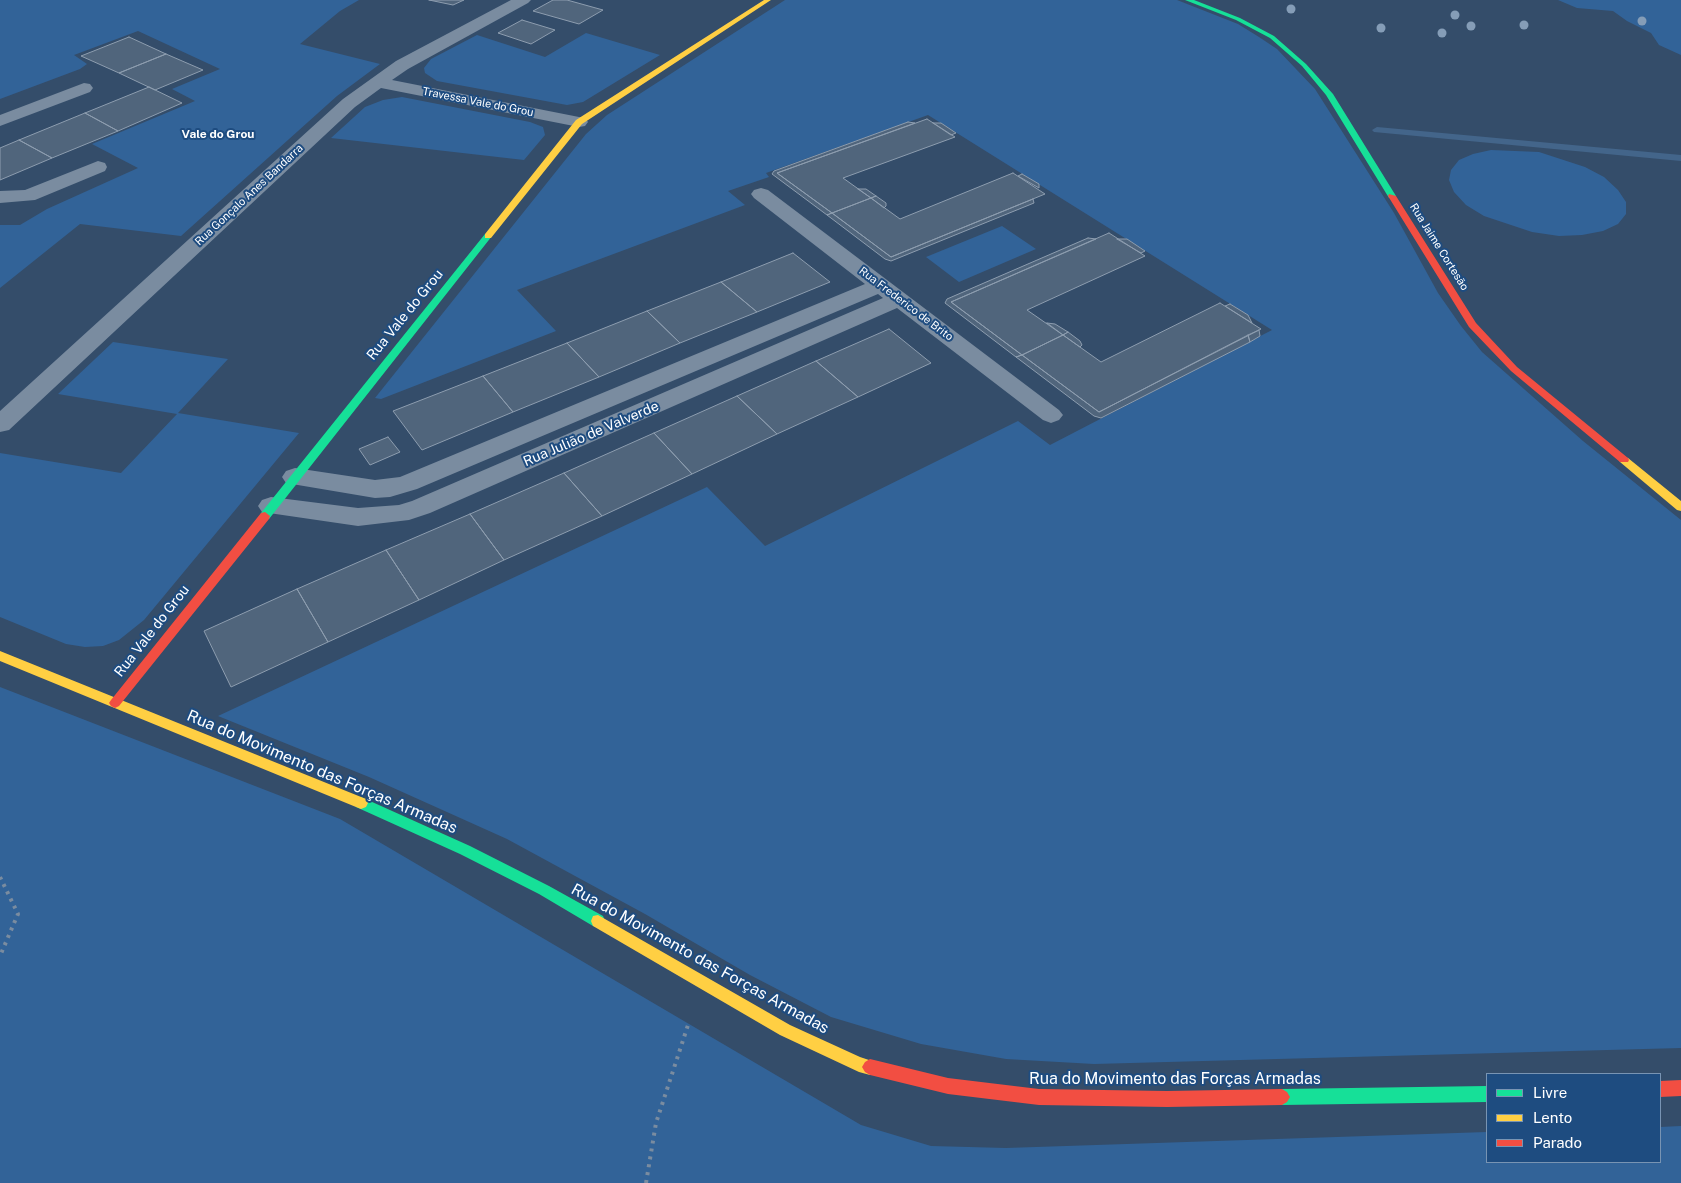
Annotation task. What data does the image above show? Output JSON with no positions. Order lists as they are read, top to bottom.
{
  "streets": {
    "street": [
      "Travessa Vale do Grou",
      "Rua Gonçalo Anes Bandarra",
      "Rua Jaime Cortesão",
      "Rua Frederico de Brito",
      "Rua Vale do Grou",
      "Rua Julião de Valverde",
      "Rua do Movimento das Forças Armadas"
    ]
  },
  "crossings": [
    ["Travessa Vale do Grou", "Rua Gonçalo Anes Bandarra"],
    ["Travessa Vale do Grou", "Rua Vale do Grou"],
    ["Rua Frederico de Brito", "Rua Julião de Valverde"],
    ["Rua Vale do Grou", "Rua Julião de Valverde"],
    ["Rua Vale do Grou", "Rua do Movimento das Forças Armadas"]
  ],
  "districts": ["Vale do Grou"],
  "legend": ["Livre", "Lento", "Parado"]
}
